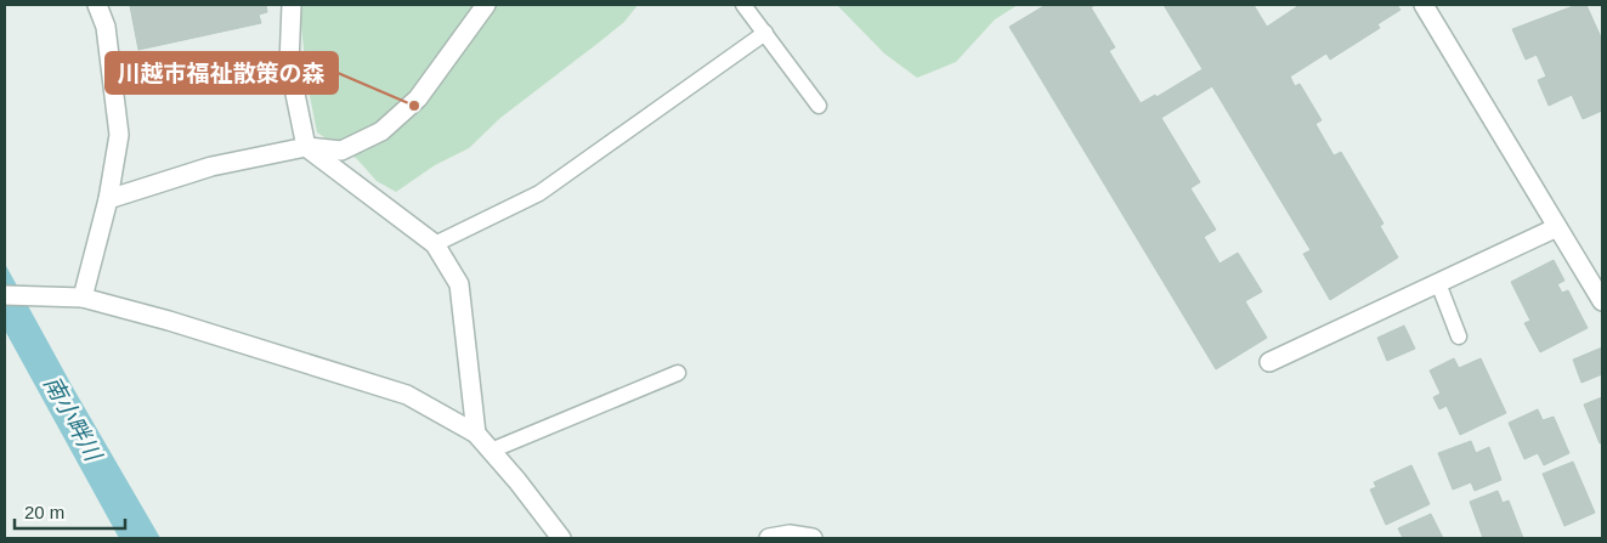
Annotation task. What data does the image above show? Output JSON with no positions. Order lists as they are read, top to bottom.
{
  "water": ["南小畔川"],
  "places": ["川越市福祉散策の森"],
  "scale_bar": "20 m"
}
